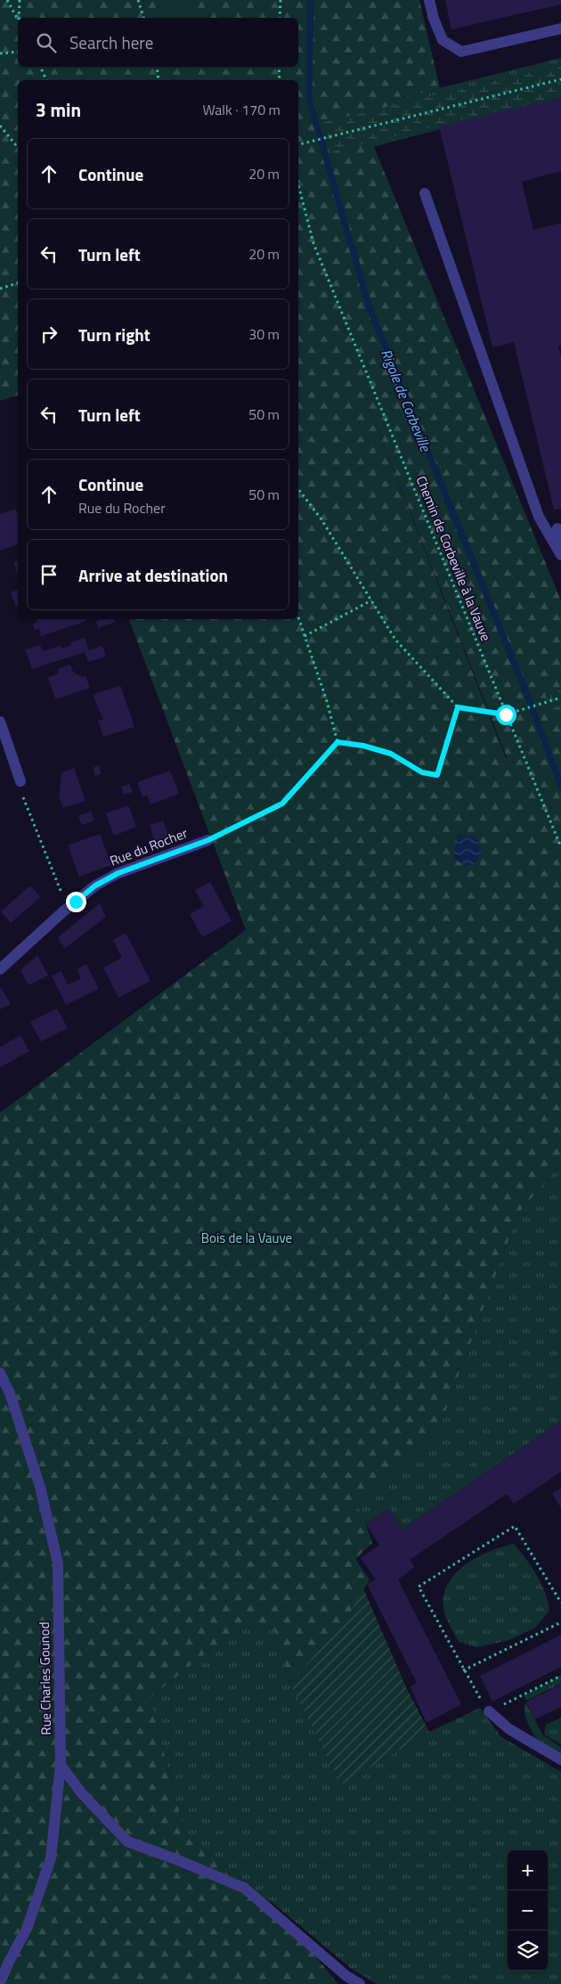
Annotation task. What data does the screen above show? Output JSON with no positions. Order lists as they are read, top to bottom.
{
  "streets": {
    "street": ["Rue du Rocher", "Rue Charles Gounod"],
    "path": ["Chemin de Corbeville à la Vauve"]
  },
  "water": ["Rigole de Corbeville"],
  "parks": ["Bois de la Vauve"],
  "page": {
    "search": "Search here",
    "heading": ["3 min", "Walk · 170 m"],
    "list": [
      ["Continue", "20 m"],
      ["Turn left", "20 m"],
      ["Turn right", "30 m"],
      ["Turn left", "50 m"],
      ["Continue", "Rue du Rocher", "50 m"],
      "Arrive at destination"
    ],
    "map_buttons": ["+", "−"]
  }
}
